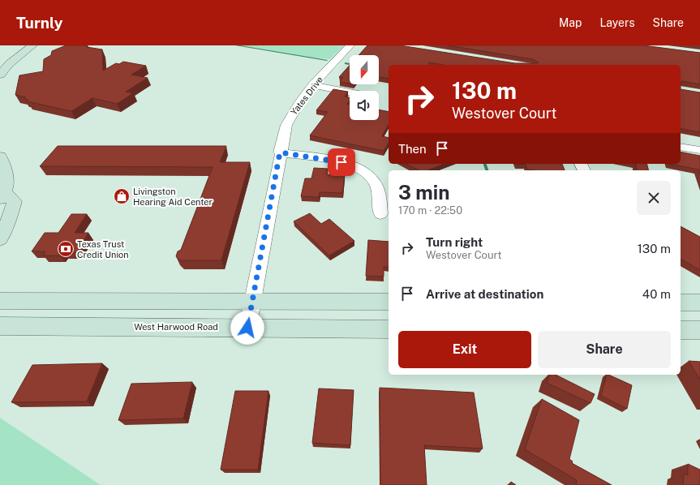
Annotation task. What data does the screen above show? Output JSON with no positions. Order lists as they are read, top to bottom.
{
  "streets": {
    "main road": ["West Harwood Road"],
    "street": ["Yates Drive"]
  },
  "crossings": [
    ["Yates Drive", "West Harwood Road"]
  ],
  "places": {
    "shop": ["Livingston Hearing Aid Center"],
    "bank": ["Texas Trust Credit Union"]
  },
  "north": "bottom",
  "page": {
    "header": "Turnly",
    "nav": ["Map", "Layers", "Share"],
    "turn": ["130 m", "Westover Court"],
    "then": "Then",
    "heading": ["3 min", "170 m · 22:50"],
    "list": [
      {
        "name": "Turn right",
        "note": "Westover Court",
        "value": "130 m"
      },
      {
        "name": "Arrive at destination",
        "value": "40 m"
      }
    ],
    "buttons": ["Exit", "Share"]
  }
}
